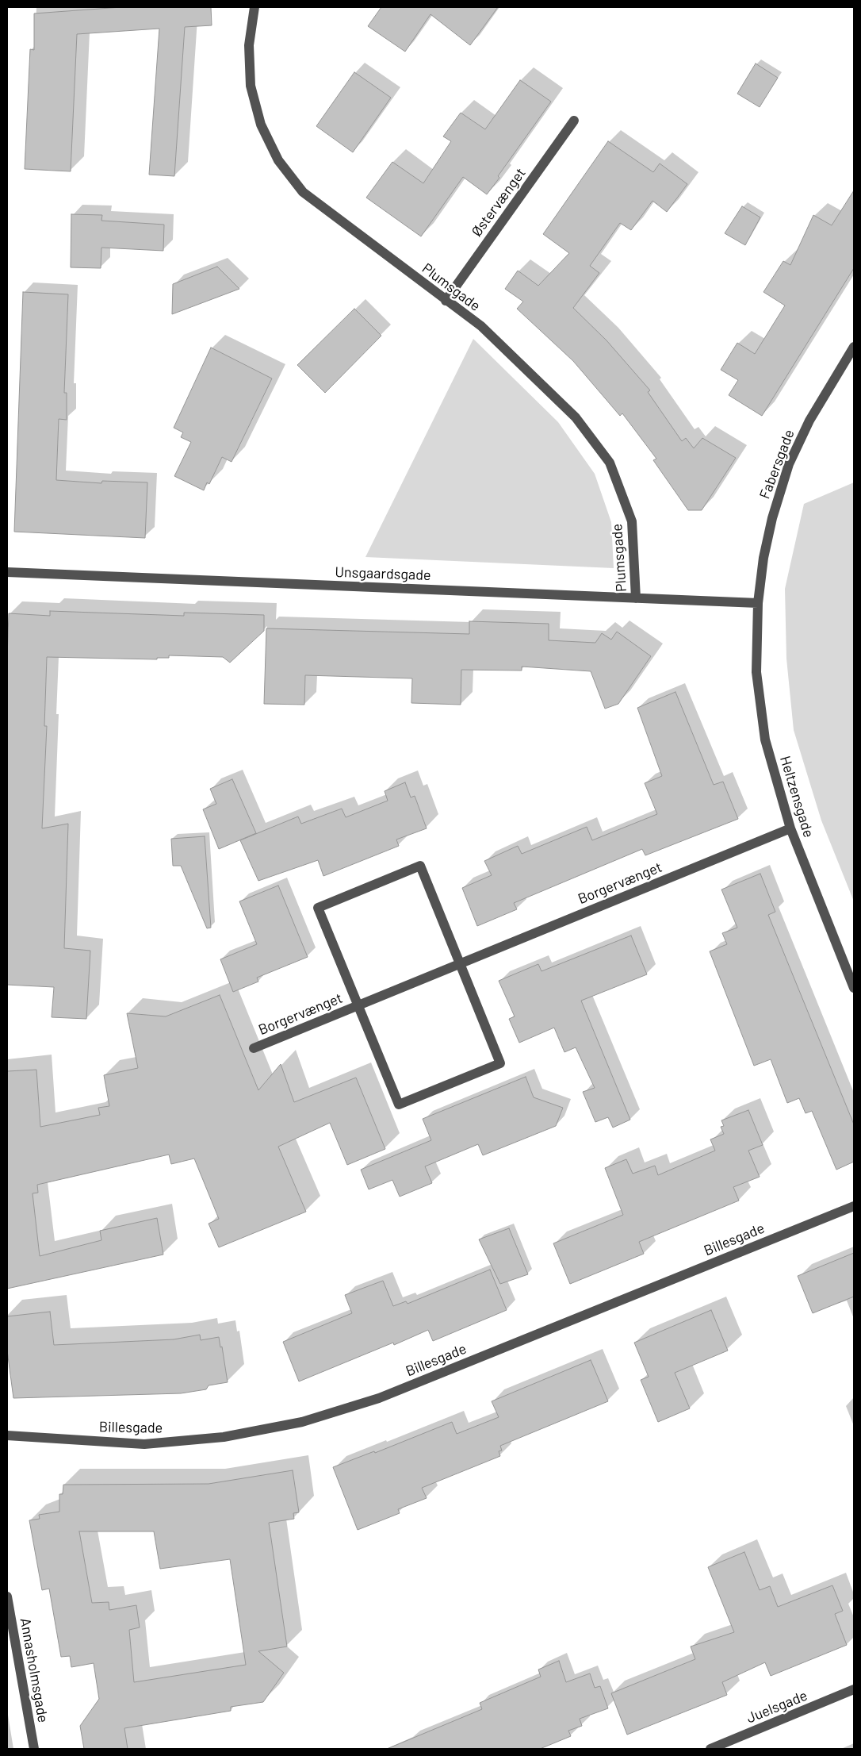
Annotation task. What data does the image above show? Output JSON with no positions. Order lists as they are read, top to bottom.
{
  "streets": {
    "street": [
      "Østervænget",
      "Plumsgade",
      "Fabersgade",
      "Unsgaardsgade",
      "Heltzensgade",
      "Borgervænget",
      "Billesgade",
      "Annasholmsgade",
      "Juelsgade"
    ]
  },
  "crossings": [
    ["Østervænget", "Plumsgade"],
    ["Plumsgade", "Unsgaardsgade"],
    ["Fabersgade", "Unsgaardsgade"],
    ["Fabersgade", "Heltzensgade"],
    ["Unsgaardsgade", "Heltzensgade"],
    ["Heltzensgade", "Borgervænget"]
  ]
}
